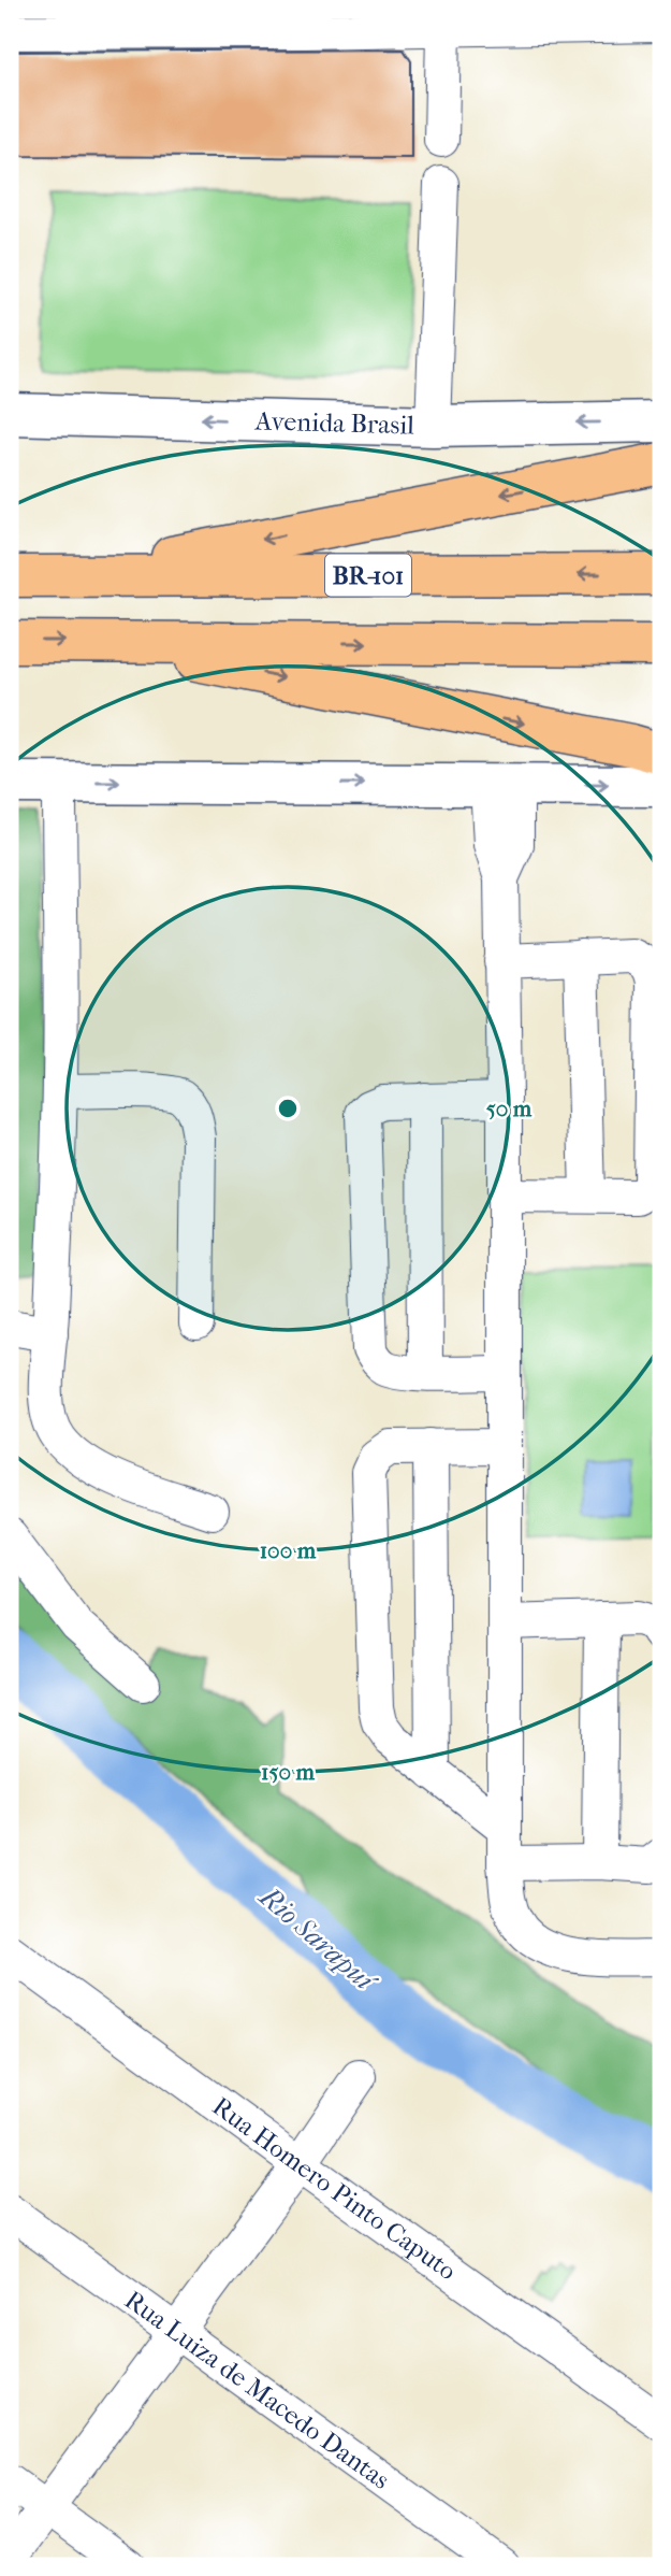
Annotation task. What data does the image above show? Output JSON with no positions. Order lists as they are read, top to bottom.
{
  "streets": {
    "highway": ["BR-101"],
    "street": ["Avenida Brasil", "Rua Homero Pinto Caputo", "Rua Luiza de Macedo Dantas"]
  },
  "water": ["Rio Sarapuí"],
  "rings": ["50 m", "100 m", "150 m"]
}
